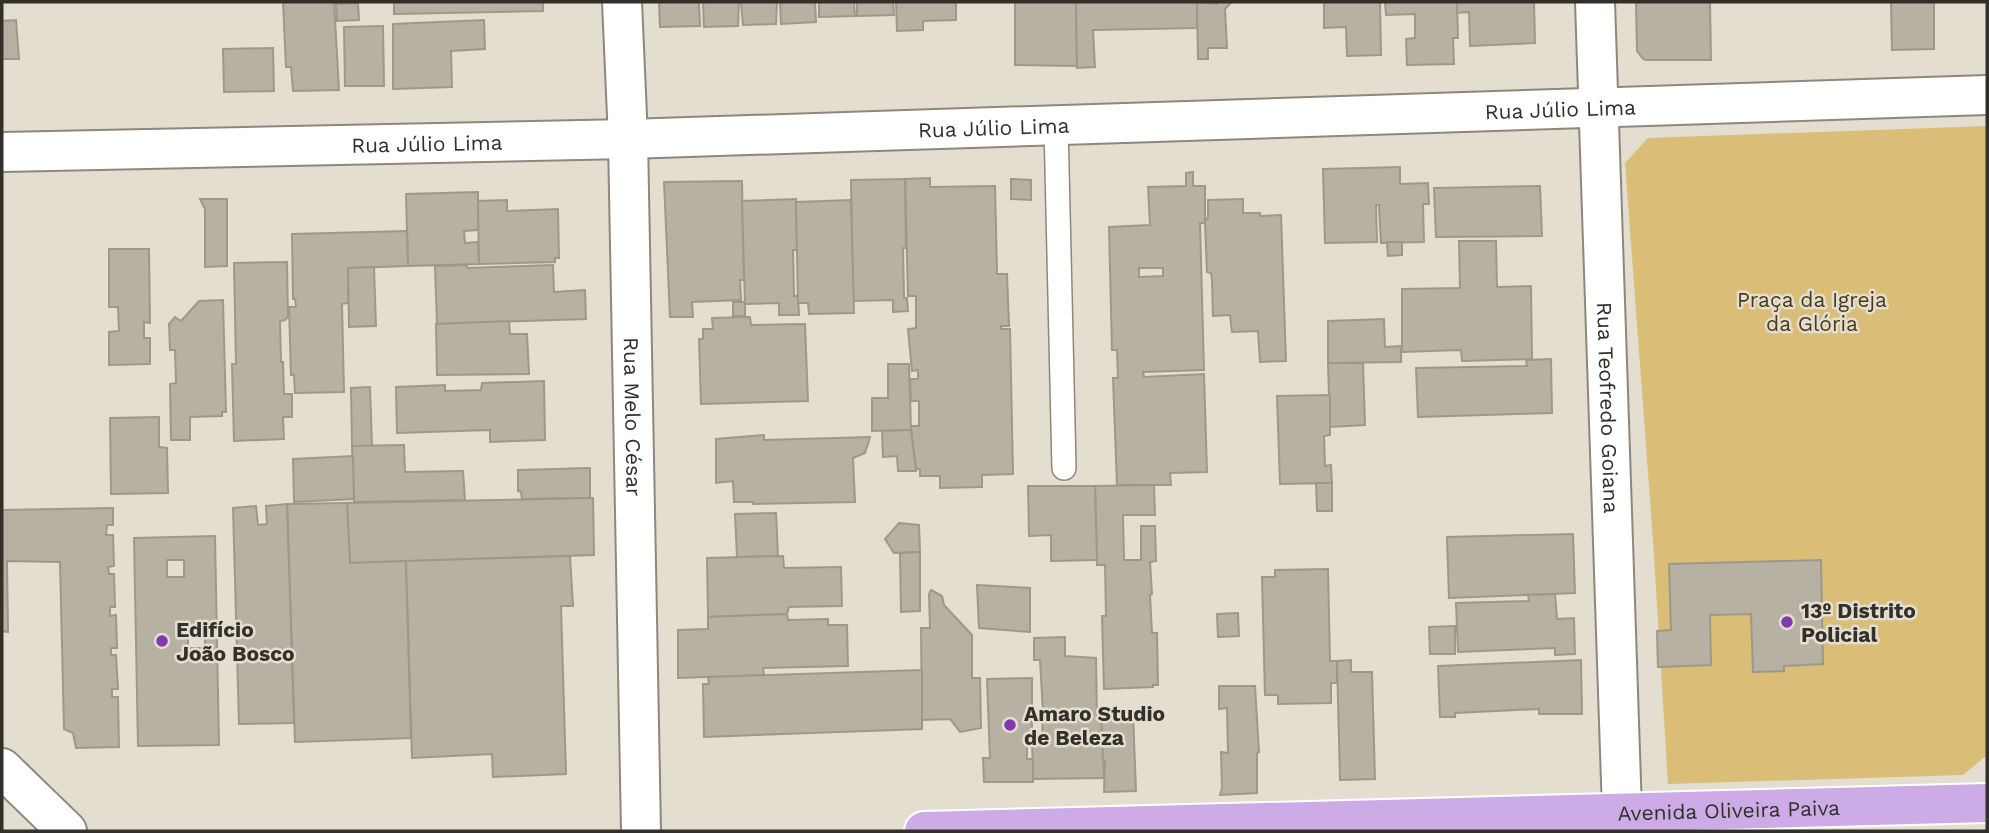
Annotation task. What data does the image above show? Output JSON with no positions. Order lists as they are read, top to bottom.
{
  "streets": {
    "main road": ["Avenida Oliveira Paiva"],
    "street": ["Rua Júlio Lima", "Rua Teofredo Goiana", "Rua Melo César"]
  },
  "crossings": [
    ["Rua Júlio Lima", "Rua Teofredo Goiana"],
    ["Rua Júlio Lima", "Rua Melo César"],
    ["Rua Teofredo Goiana", "Avenida Oliveira Paiva"]
  ],
  "parks": ["Praça da Igreja da Glória"],
  "places": ["13º Distrito Policial", "Edifício João Bosco", "Amaro Studio de Beleza"]
}
